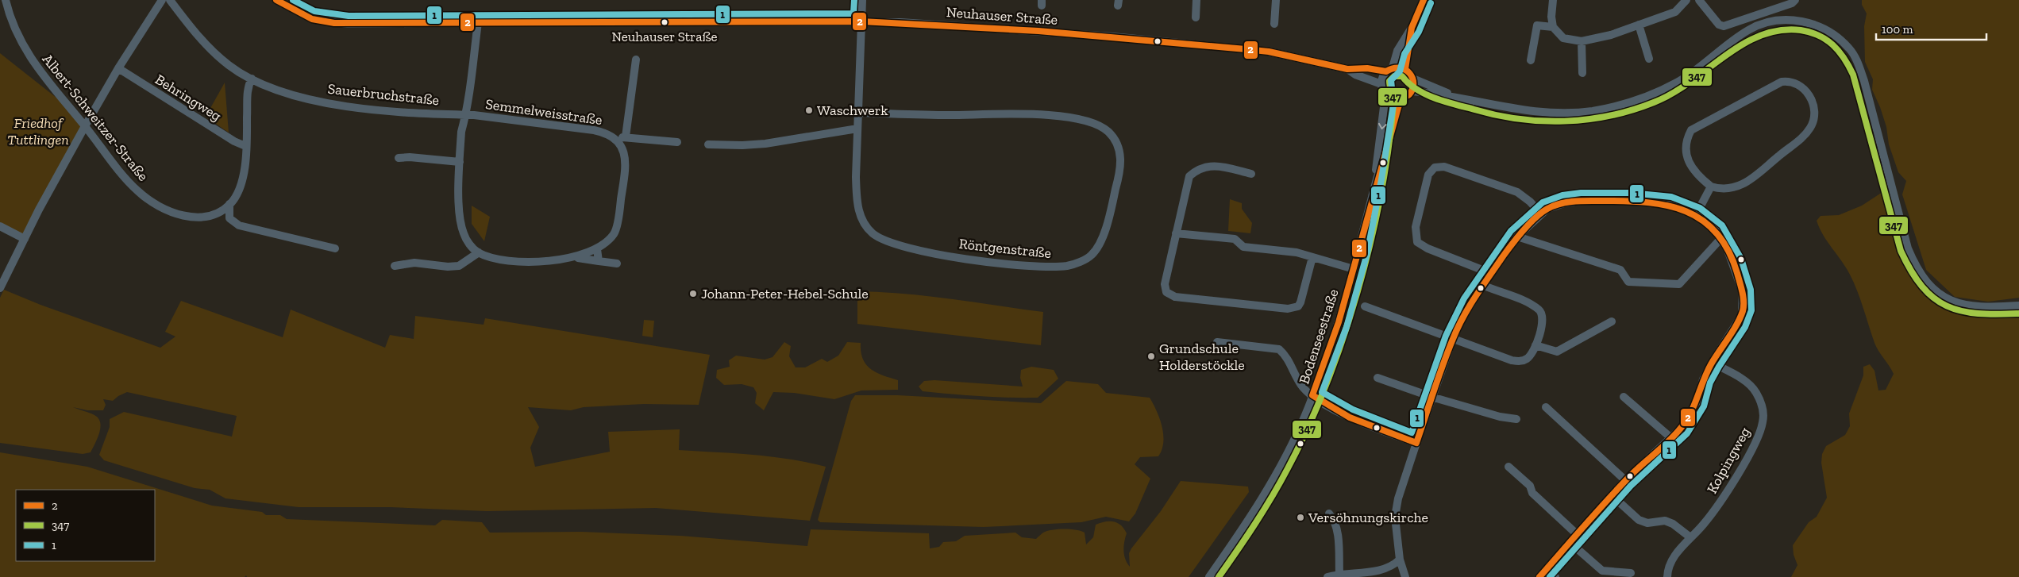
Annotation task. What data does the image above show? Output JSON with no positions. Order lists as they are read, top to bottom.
{
  "streets": {
    "street": [
      "Neuhauser Straße",
      "Sauerbruchstraße",
      "Behringweg",
      "Semmelweisstraße",
      "Albert-Schweitzer-Straße",
      "Röntgenstraße",
      "Bodenseestraße",
      "Kolpingweg"
    ]
  },
  "crossings": [
    ["Neuhauser Straße", "Semmelweisstraße"],
    ["Neuhauser Straße", "Röntgenstraße"],
    ["Neuhauser Straße", "Bodenseestraße"],
    ["Sauerbruchstraße", "Semmelweisstraße"],
    ["Sauerbruchstraße", "Albert-Schweitzer-Straße"],
    ["Behringweg", "Albert-Schweitzer-Straße"]
  ],
  "parks": ["Friedhof Tuttlingen"],
  "places": [
    "Neuhauser Straße",
    "Waschwerk",
    "Johann-Peter-Hebel-Schule",
    "Grundschule Holderstöckle",
    "Versöhnungskirche"
  ],
  "lines": ["transit line 2", "transit line 1", "transit line 347"],
  "legend": ["2", "347", "1"],
  "scale_bar": "100 m"
}
